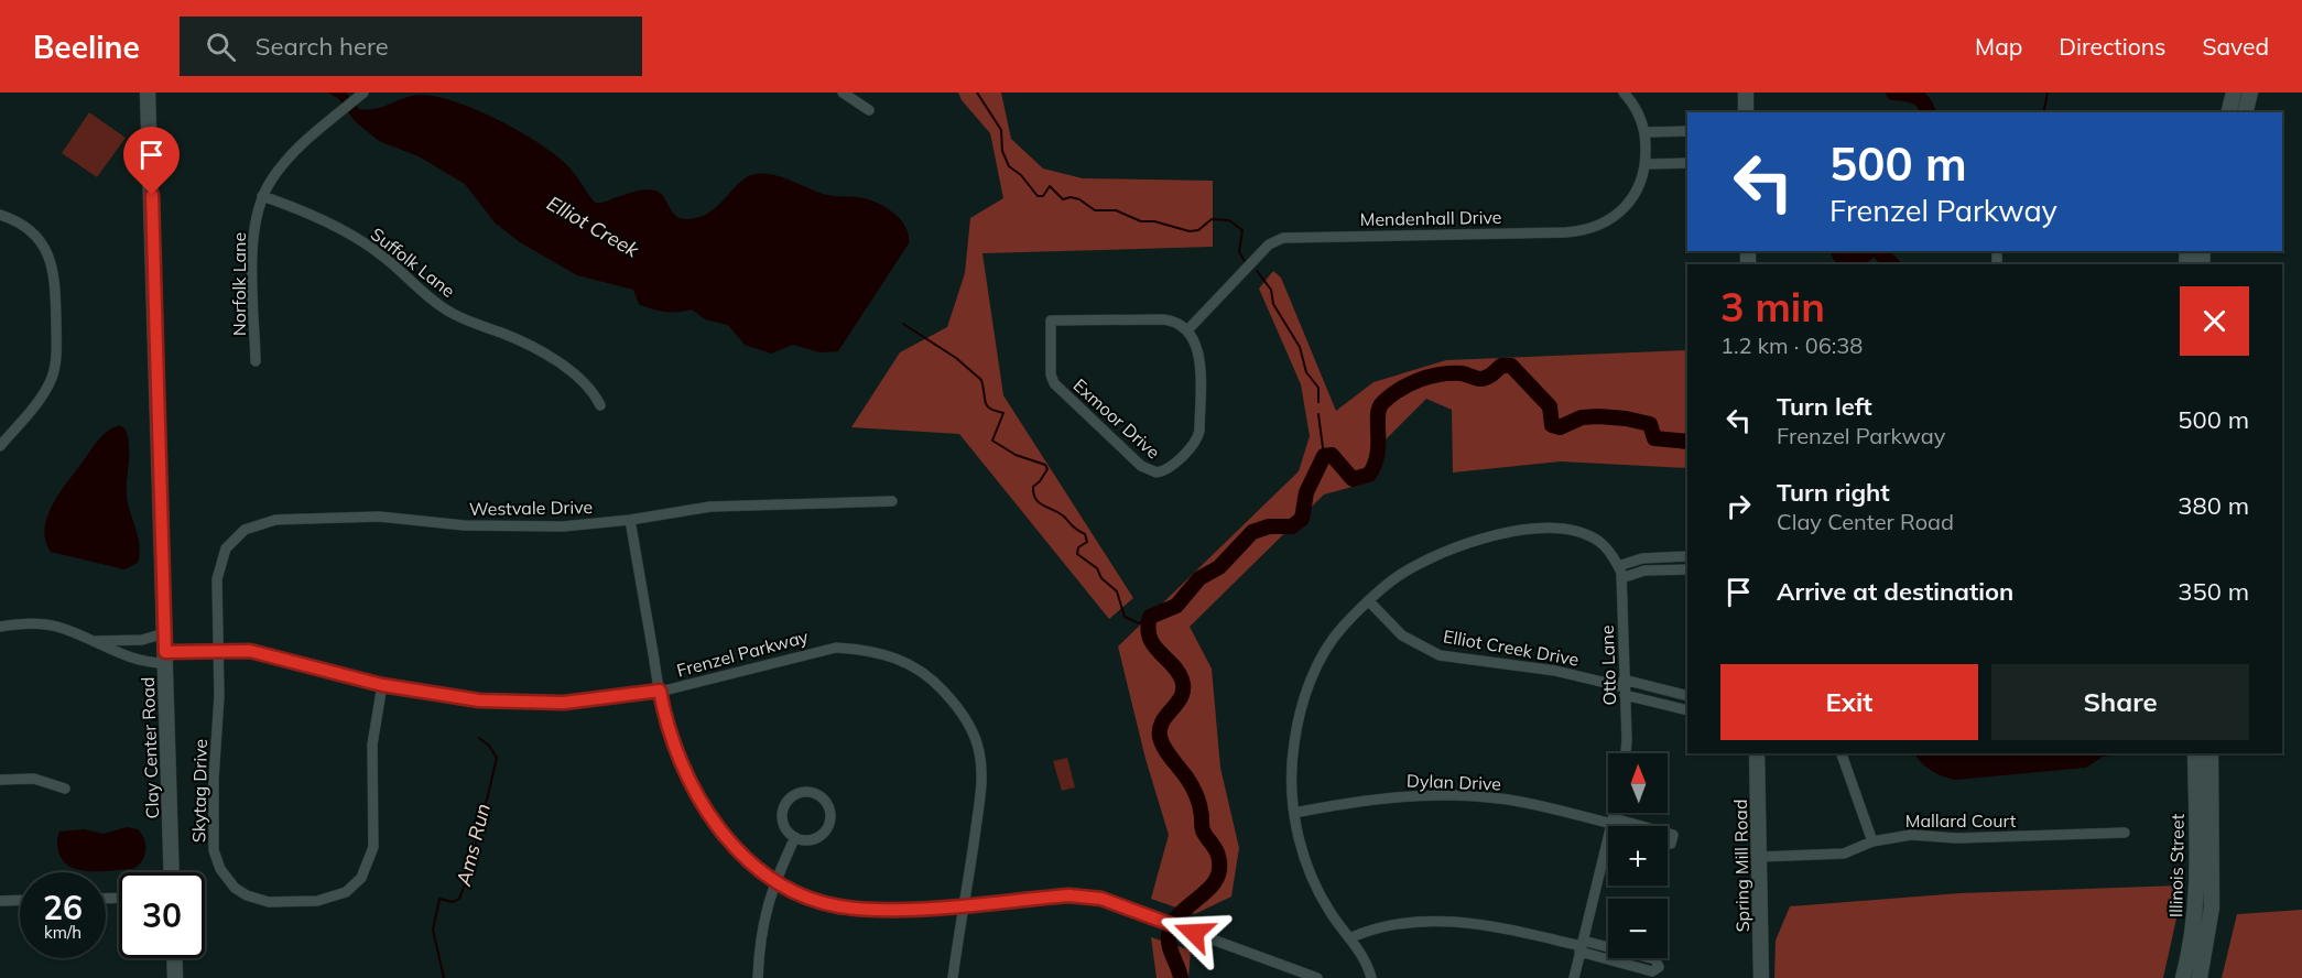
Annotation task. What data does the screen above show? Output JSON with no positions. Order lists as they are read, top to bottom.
{
  "streets": {
    "street": [
      "Mendenhall Drive",
      "Suffolk Lane",
      "Norfolk Lane",
      "Exmoor Drive",
      "Westvale Drive",
      "Elliot Creek Drive",
      "Frenzel Parkway",
      "Otto Lane",
      "Clay Center Road",
      "Dylan Drive",
      "Skytag Drive",
      "Mallard Court",
      "Spring Mill Road",
      "Illinois Street"
    ]
  },
  "crossings": [
    ["Mendenhall Drive", "Exmoor Drive"],
    ["Suffolk Lane", "Norfolk Lane"],
    ["Westvale Drive", "Skytag Drive"],
    ["Elliot Creek Drive", "Otto Lane"],
    ["Frenzel Parkway", "Clay Center Road"],
    ["Frenzel Parkway", "Skytag Drive"],
    ["Mallard Court", "Spring Mill Road"]
  ],
  "water": ["Elliot Creek", "Ams Run"],
  "north": "top",
  "page": {
    "header": "Beeline",
    "search": "Search here",
    "nav": ["Map", "Directions", "Saved"],
    "turn": ["500 m", "Frenzel Parkway"],
    "heading": ["3 min", "1.2 km · 06:38"],
    "list": [
      {
        "name": "Turn left",
        "note": "Frenzel Parkway",
        "value": "500 m"
      },
      {
        "name": "Turn right",
        "note": "Clay Center Road",
        "value": "380 m"
      },
      {
        "name": "Arrive at destination",
        "value": "350 m"
      }
    ],
    "buttons": ["Exit", "Share"],
    "map_buttons": ["+", "−"],
    "speed": "26 km/h",
    "limit": "30"
  }
}
